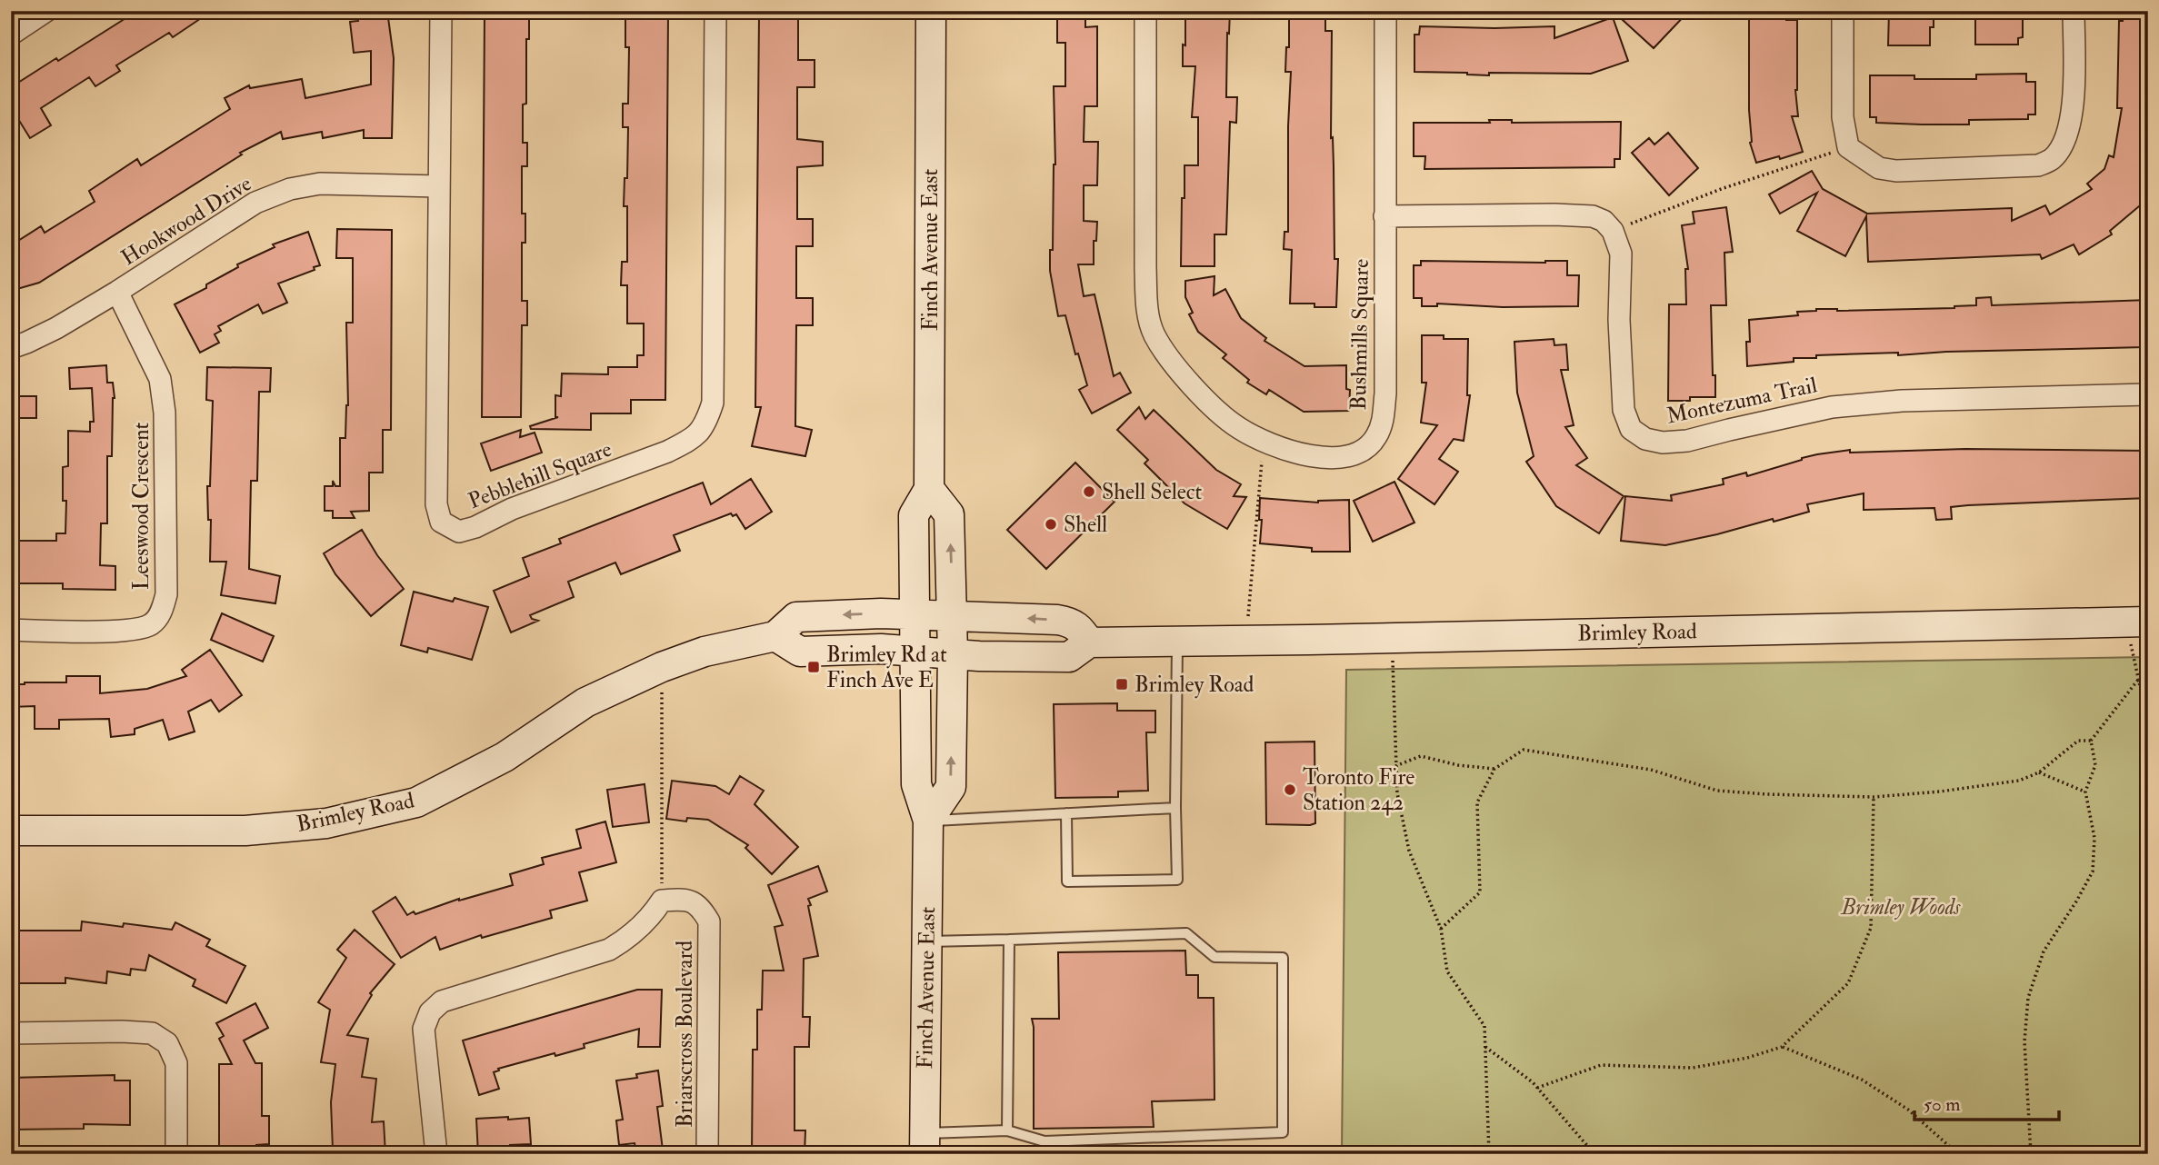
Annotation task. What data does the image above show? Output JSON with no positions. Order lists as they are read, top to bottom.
{
  "streets": {
    "main road": ["Finch Avenue East", "Brimley Road"],
    "street": [
      "Hookwood Drive",
      "Bushmills Square",
      "Montezuma Trail",
      "Pebblehill Square",
      "Leeswood Crescent",
      "Briarscross Boulevard"
    ]
  },
  "crossings": [
    ["Hookwood Drive", "Pebblehill Square"],
    ["Hookwood Drive", "Leeswood Crescent"],
    ["Finch Avenue East", "Brimley Road"]
  ],
  "parks": ["Brimley Woods"],
  "places": {
    "other": ["Shell Select", "Shell", "Toronto Fire Station 242"],
    "transit": ["Brimley Rd at Finch Ave E", "Brimley Road"]
  },
  "scale_bar": "50 m"
}
